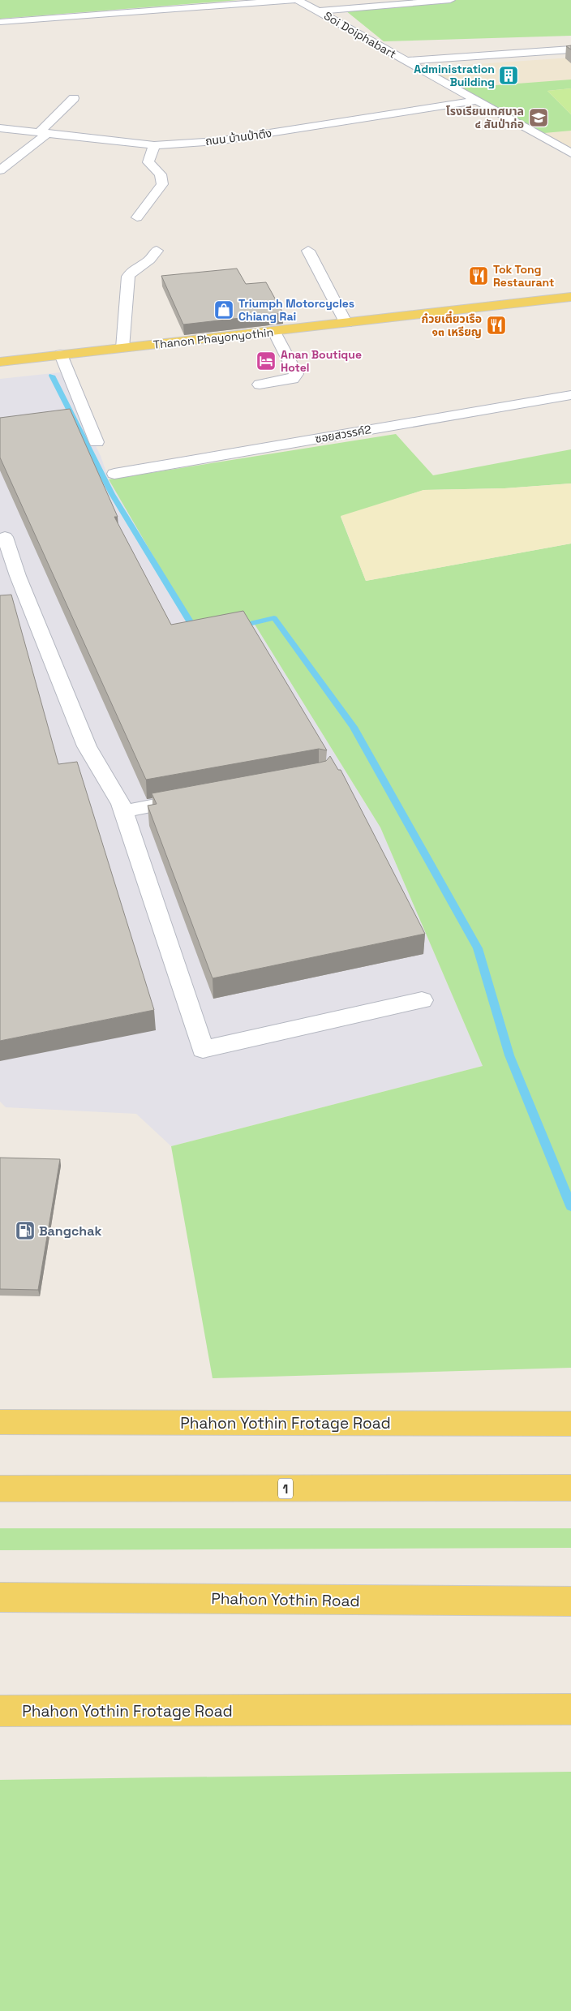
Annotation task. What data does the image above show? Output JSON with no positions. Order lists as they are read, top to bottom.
{
  "streets": {
    "main road": [
      "Thanon Phayonyothin",
      "Phahon Yothin Frotage Road",
      "1",
      "Phahon Yothin Road"
    ],
    "street": ["Soi Doiphabart", "ถนน บ้านป่าตึง", "ซอยสวรรค์2"]
  },
  "crossings": [
    ["Soi Doiphabart", "ถนน บ้านป่าตึง"]
  ],
  "places": {
    "building": ["Administration Building"],
    "school or university": ["โรงเรียนเทศบาล ๔ สันป่าก่อ"],
    "restaurant": ["Tok Tong Restaurant", "ก๋วยเตี๋ยวเรือ ๑๓ เหรียญ"],
    "shop": ["Triumph Motorcycles Chiang Rai"],
    "hotel": ["Anan Boutique Hotel"],
    "fuel station": ["Bangchak"]
  }
}
